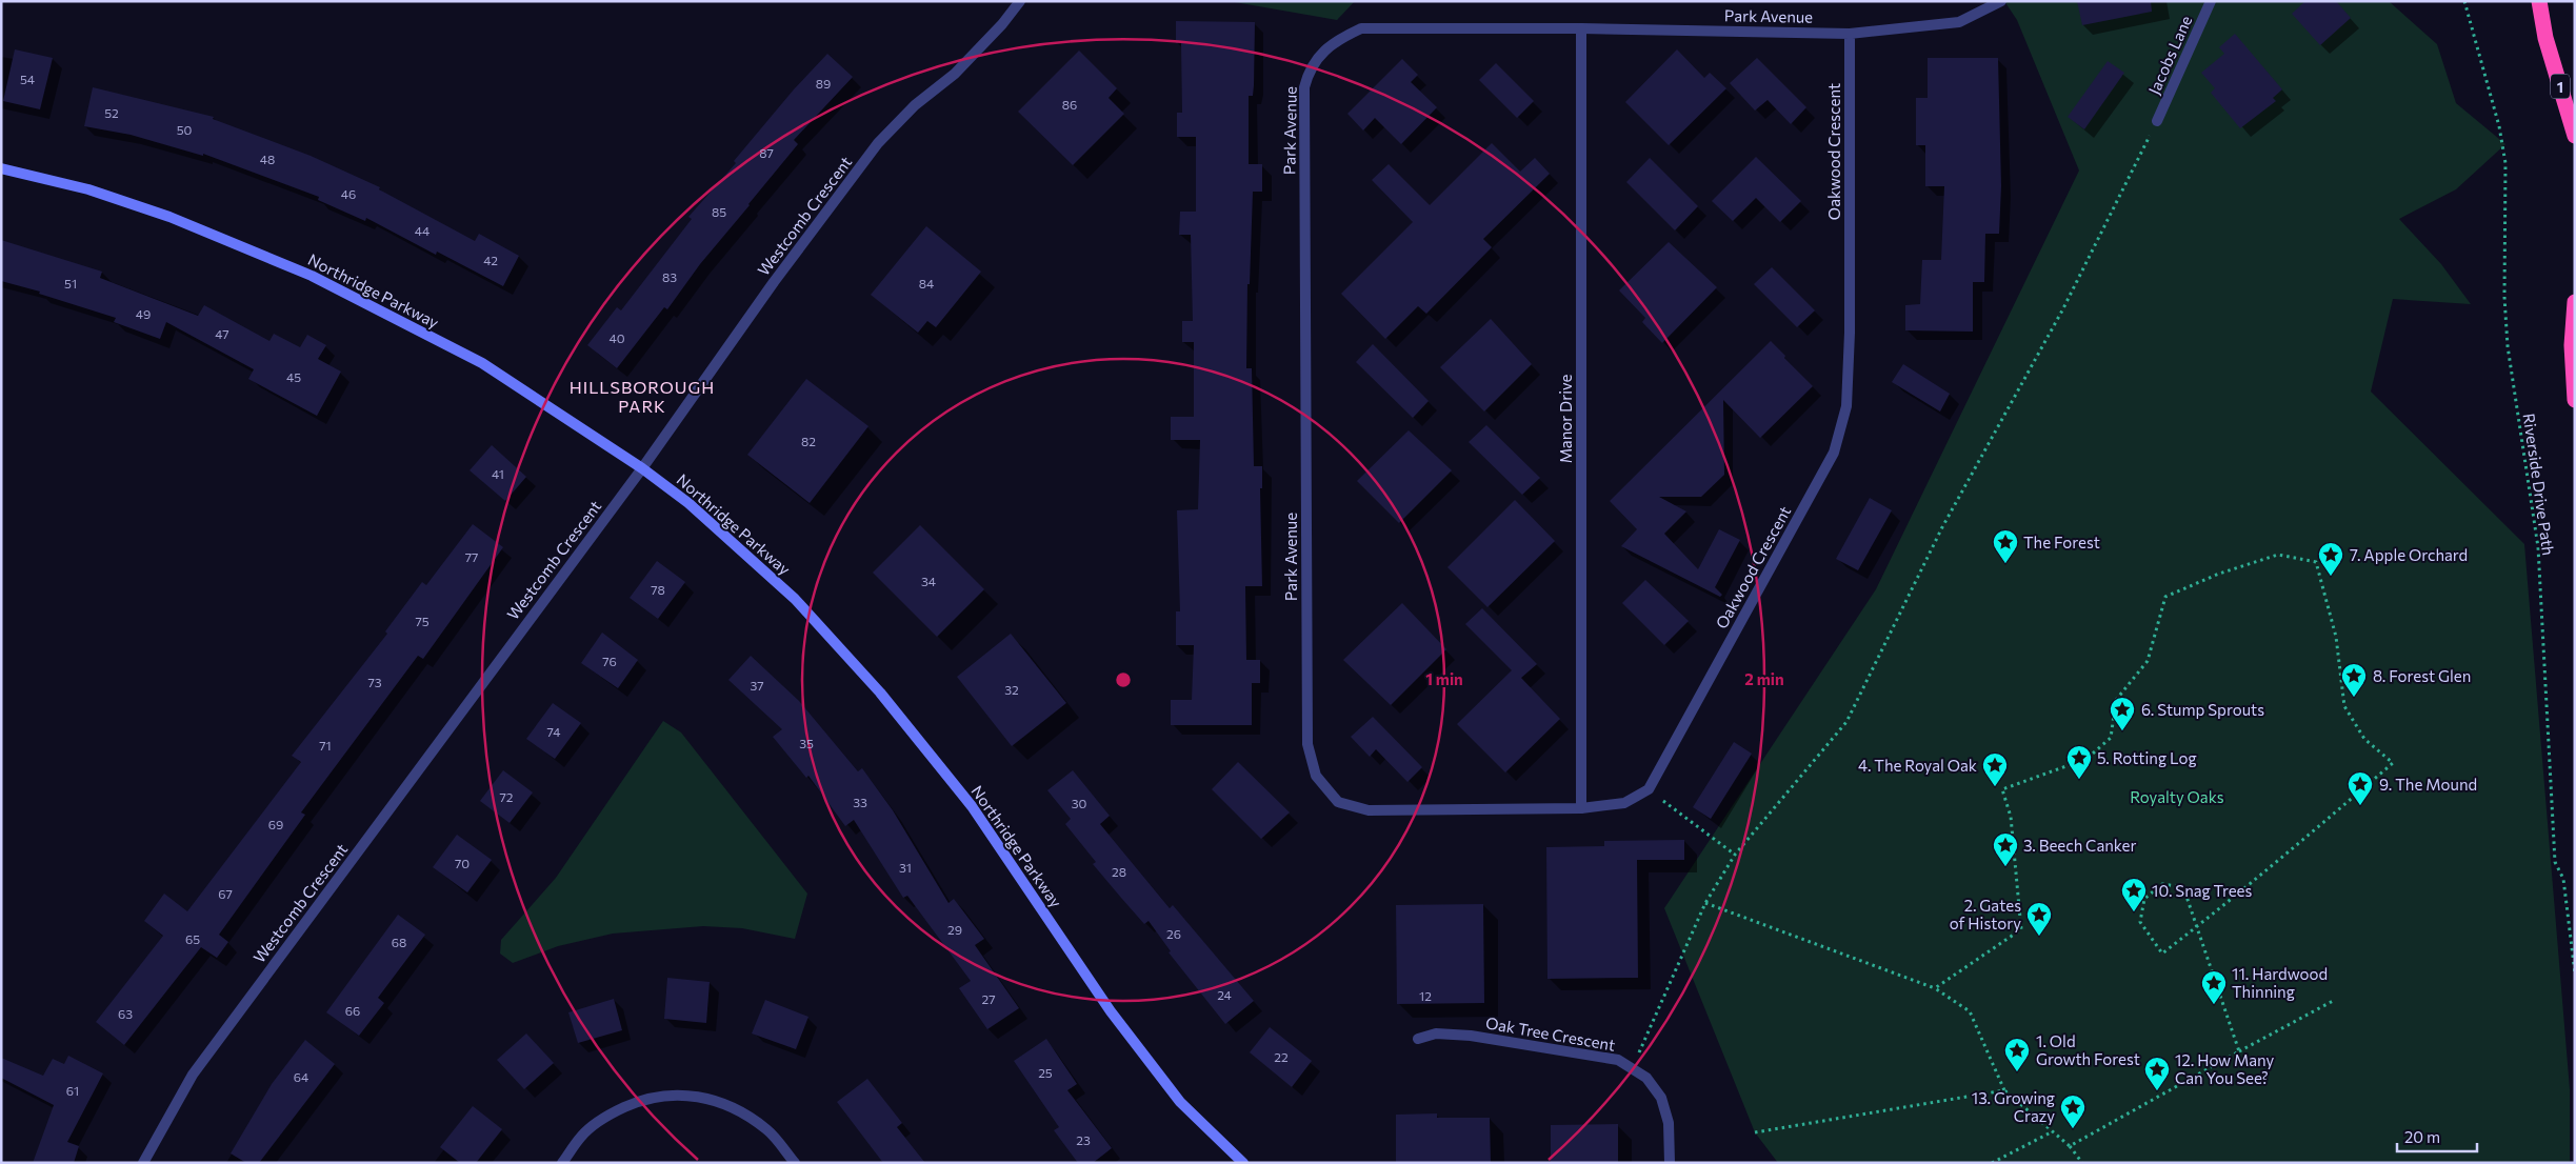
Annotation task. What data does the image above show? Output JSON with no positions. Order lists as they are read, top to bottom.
{
  "streets": {
    "highway": ["1"],
    "street": [
      "Park Avenue",
      "Jacobs Lane",
      "Oakwood Crescent",
      "Westcomb Crescent",
      "Northridge Parkway",
      "Manor Drive",
      "Oak Tree Crescent"
    ],
    "path": ["Riverside Drive Path"]
  },
  "crossings": [
    ["Park Avenue", "Oakwood Crescent"],
    ["Park Avenue", "Manor Drive"],
    ["Westcomb Crescent", "Northridge Parkway"]
  ],
  "districts": ["HILLSBOROUGH PARK"],
  "parks": ["Royalty Oaks"],
  "places": {
    "place": [
      "The Forest",
      "7. Apple Orchard",
      "8. Forest Glen",
      "6. Stump Sprouts",
      "5. Rotting Log",
      "4. The Royal Oak",
      "9. The Mound",
      "3. Beech Canker",
      "10. Snag Trees",
      "2. Gates of History",
      "11. Hardwood Thinning",
      "1. Old Growth Forest",
      "12. How Many Can You See?",
      "13. Growing Crazy"
    ]
  },
  "house_numbers": [
    "54",
    "89",
    "86",
    "52",
    "50",
    "87",
    "48",
    "46",
    "85",
    "44",
    "42",
    "83",
    "51",
    "84",
    "49",
    "47",
    "40",
    "45",
    "82",
    "41",
    "77",
    "34",
    "78",
    "75",
    "76",
    "73",
    "37",
    "32",
    "74",
    "35",
    "71",
    "72",
    "33",
    "30",
    "69",
    "70",
    "31",
    "28",
    "67",
    "29",
    "26",
    "65",
    "68",
    "24",
    "12",
    "27",
    "66",
    "63",
    "22",
    "25",
    "64",
    "61",
    "23"
  ],
  "scale_bar": "20 m",
  "rings": ["1 min", "2 min"]
}
